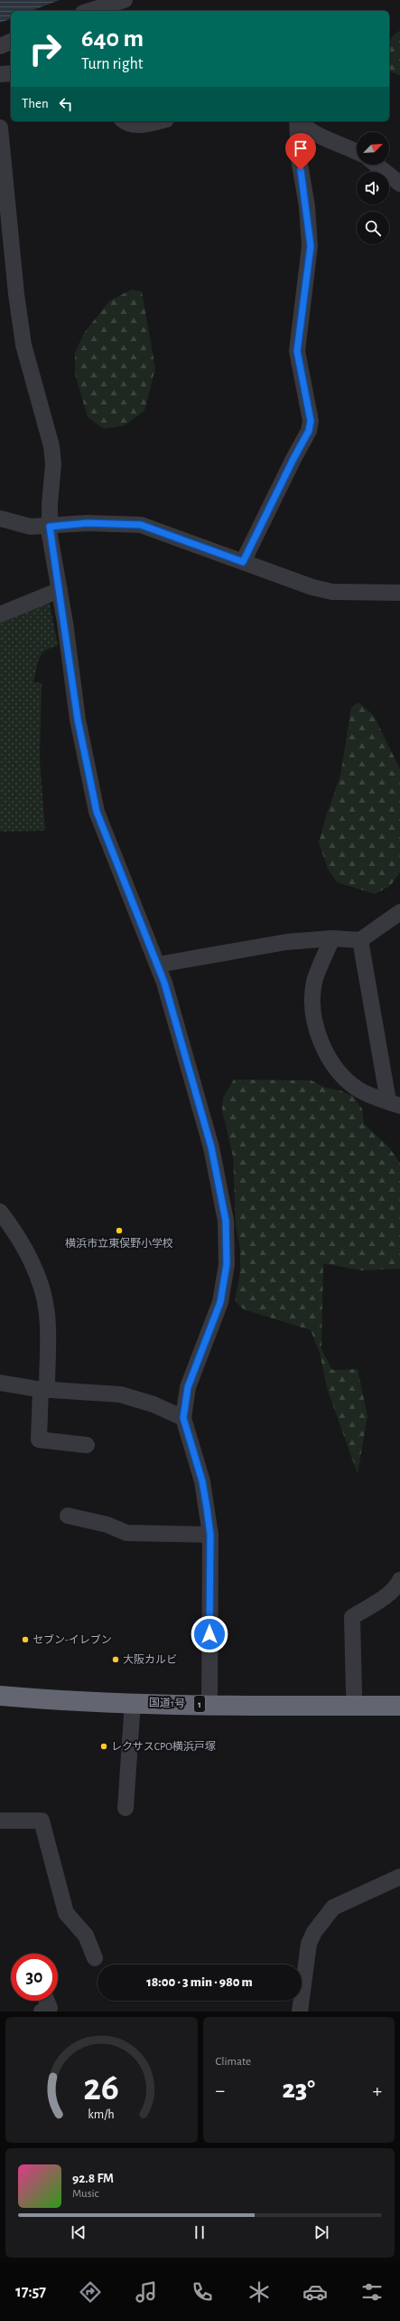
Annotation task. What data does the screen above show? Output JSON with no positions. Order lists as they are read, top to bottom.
{
  "streets": {
    "highway": ["国道1号", "1"]
  },
  "places": [
    "横浜市立東俣野小学校",
    "セブン-イレブン",
    "大阪カルビ",
    "レクサスCPO横浜戸塚"
  ],
  "north": "top right",
  "page": {
    "turn": ["640 m", "Turn right"],
    "then": "Then",
    "limit": "30",
    "trip": "18:00 · 3 min · 980 m",
    "tile": "Climate",
    "heat": ["−", "23°", "+"],
    "song": ["92.8 FM", "Music"],
    "tabs": "17:57",
    "gauge": ["26", "km/h"]
  }
}
